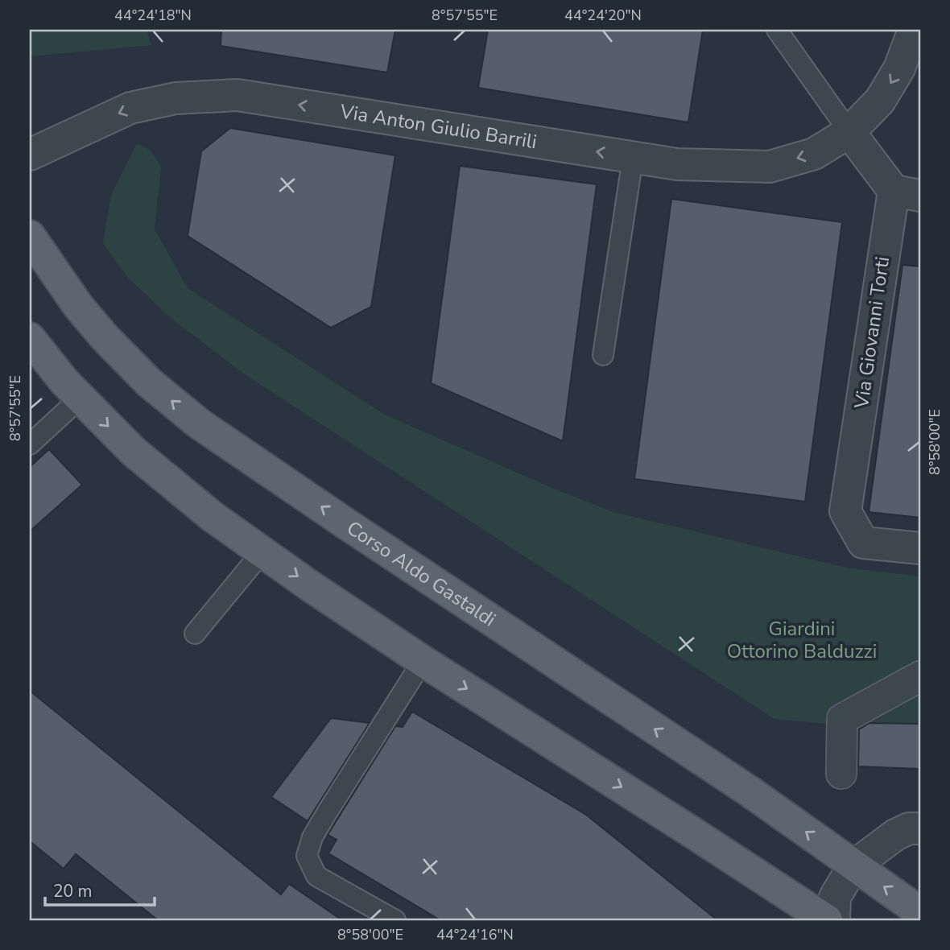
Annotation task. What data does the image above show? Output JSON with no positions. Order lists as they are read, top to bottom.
{
  "streets": {
    "main road": ["Corso Aldo Gastaldi"],
    "street": ["Via Anton Giulio Barrili", "Via Giovanni Torti"]
  },
  "crossings": [
    ["Via Anton Giulio Barrili", "Via Giovanni Torti"]
  ],
  "one_way": ["Via Anton Giulio Barrili"],
  "parks": ["Giardini Ottorino Balduzzi"],
  "scale_bar": "20 m",
  "coordinates": [
    "44°24'18\"N",
    "8°57'55\"E",
    "44°24'20\"N",
    "8°58'00\"E",
    "44°24'16\"N"
  ]
}
